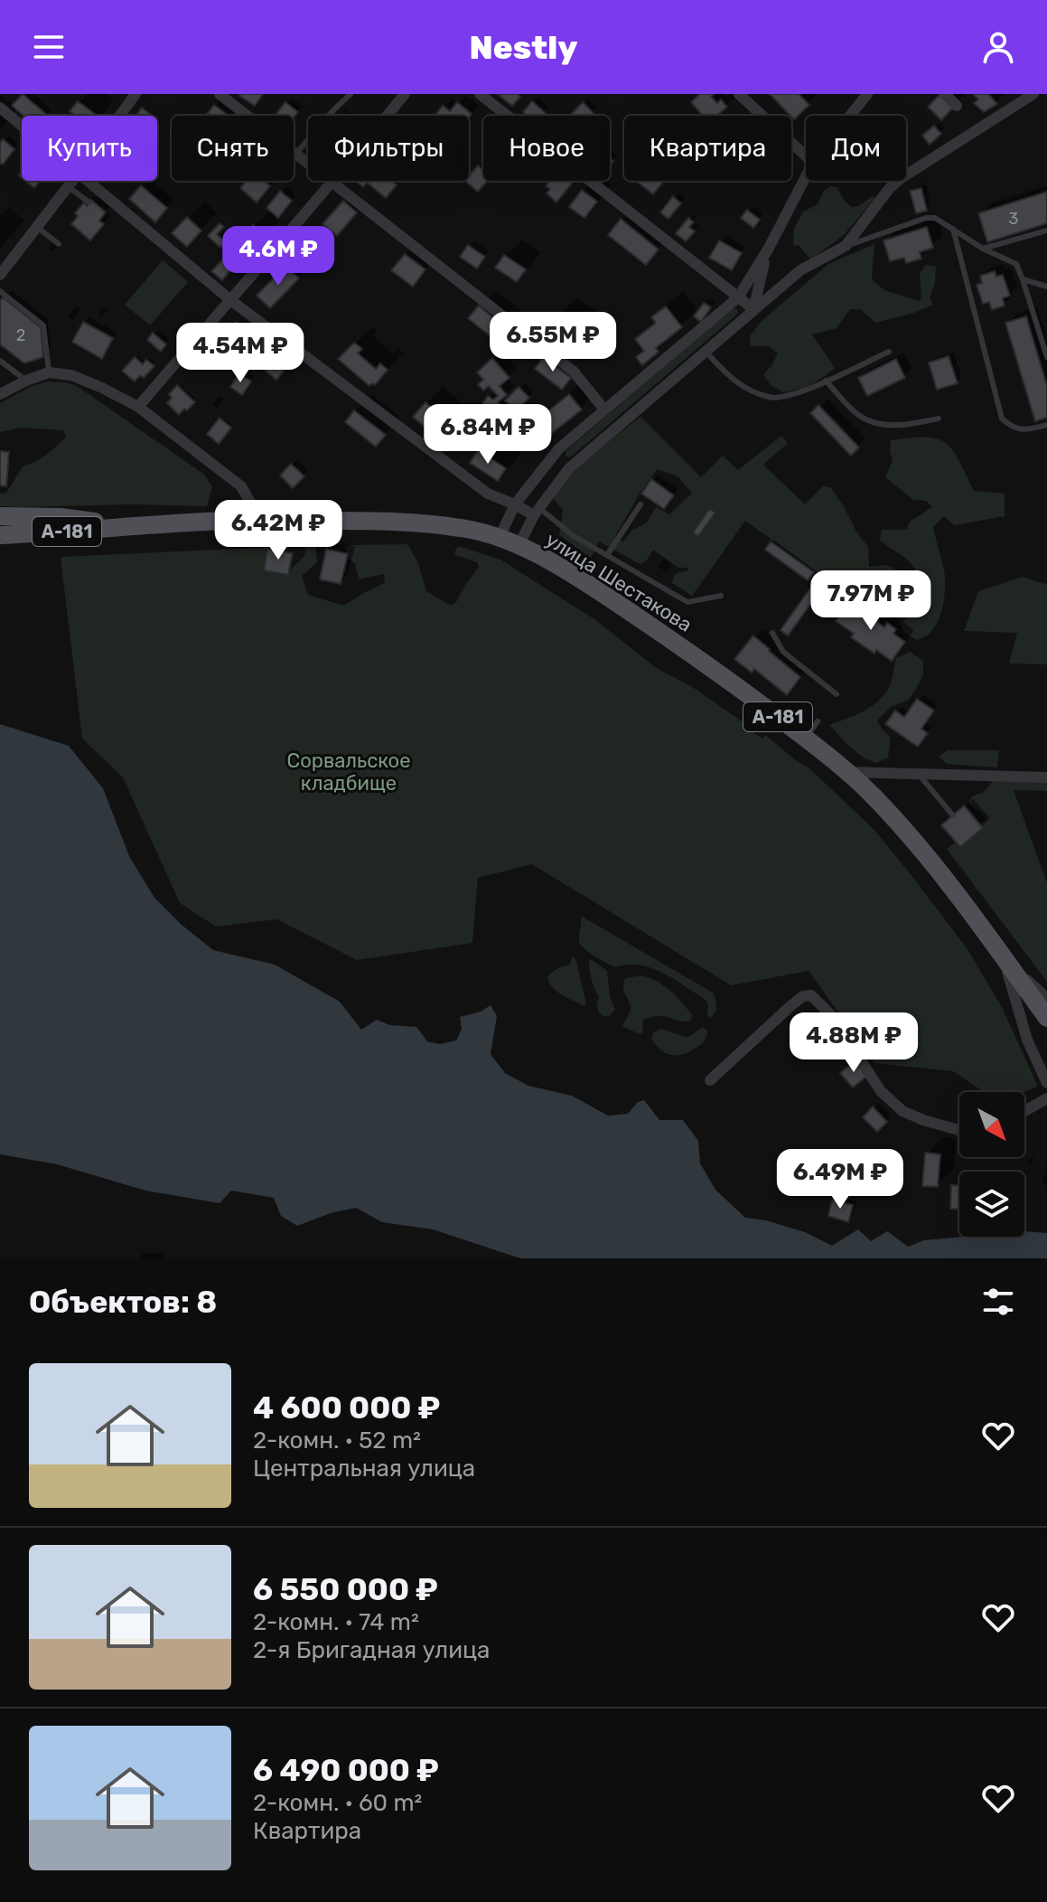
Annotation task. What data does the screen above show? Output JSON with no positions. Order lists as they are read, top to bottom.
{
  "streets": {
    "main road": ["А-181", "улица Шестакова"]
  },
  "crossings": [
    ["А-181", "улица Шестакова"]
  ],
  "parks": ["Сорвальское кладбище"],
  "house_numbers": ["3", "2"],
  "north": "bottom right",
  "page": {
    "header": "Nestly",
    "chip": [
      "Купить",
      "Снять",
      "Фильтры",
      "Новое",
      "Квартира",
      "Дом"
    ],
    "price": [
      "4.6M ₽",
      "6.55M ₽",
      "4.54M ₽",
      "6.84M ₽",
      "6.42M ₽",
      "7.97M ₽",
      "4.88M ₽",
      "6.49M ₽"
    ],
    "heading": "Объектов: 8",
    "list": [
      {
        "name": "4 600 000 ₽",
        "note": "2-комн. · 52 m² · Центральная улица"
      },
      {
        "name": "6 550 000 ₽",
        "note": "2-комн. · 74 m² · 2-я Бригадная улица"
      },
      {
        "name": "6 490 000 ₽",
        "note": "2-комн. · 60 m² · Квартира"
      }
    ]
  }
}
